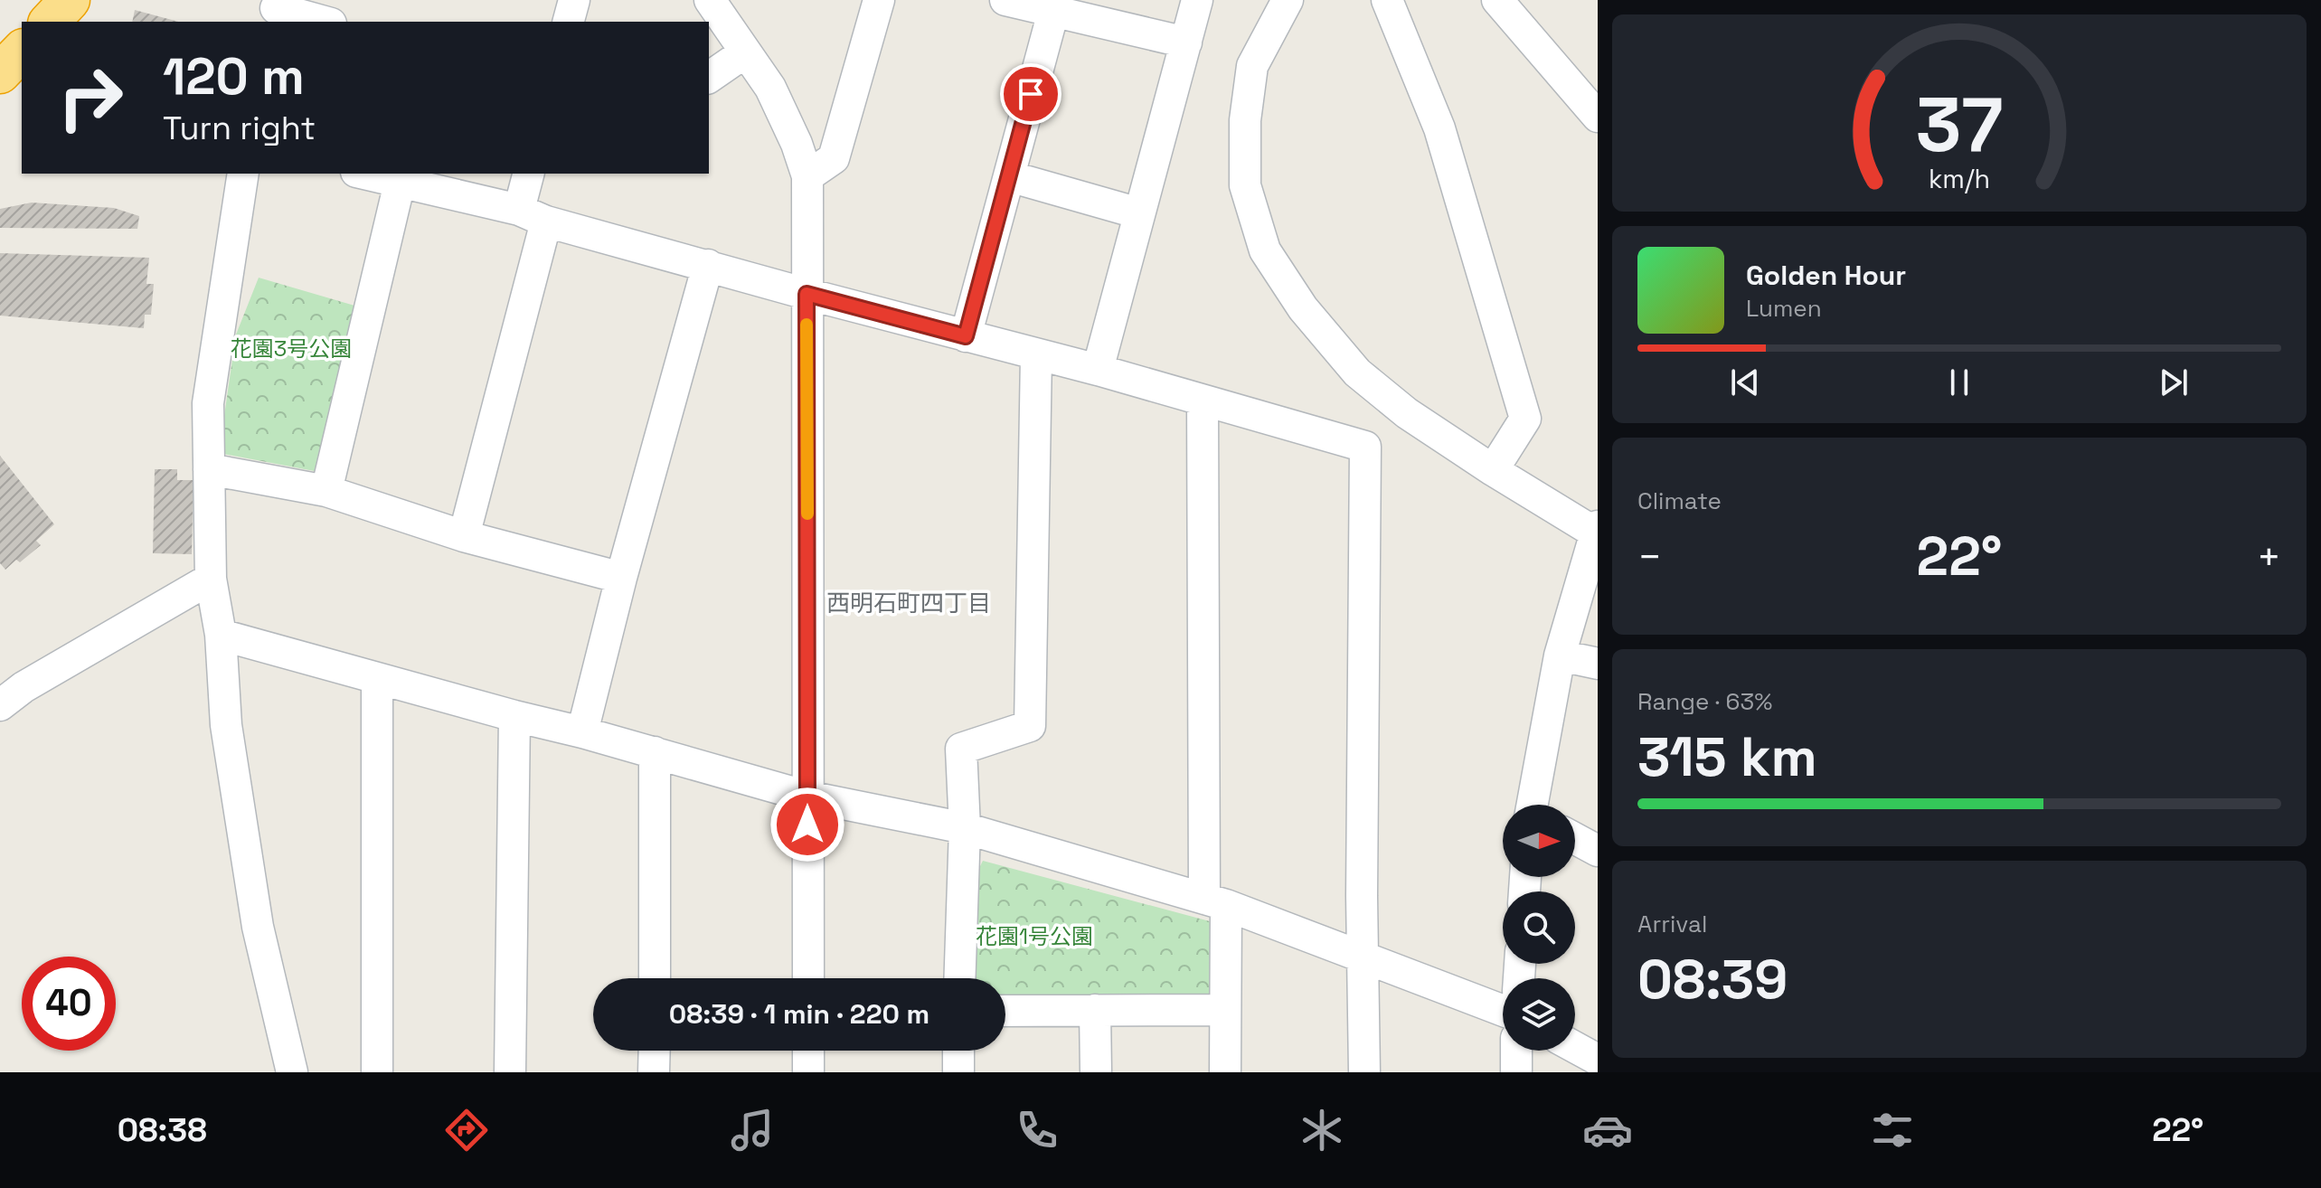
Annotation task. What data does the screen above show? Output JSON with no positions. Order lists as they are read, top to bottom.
{
  "districts": ["西明石町四丁目"],
  "parks": ["花園3号公園", "花園1号公園"],
  "north": "right",
  "page": {
    "turn": ["120 m", "Turn right"],
    "song": ["Golden Hour", "Lumen"],
    "tile": [
      "Climate",
      ["Range · 63%", "315 km"],
      ["Arrival", "08:39"]
    ],
    "heat": ["−", "22°", "+"],
    "limit": "40",
    "trip": "08:39 · 1 min · 220 m",
    "tabs": ["08:38", "22°"],
    "gauge": ["37", "km/h"]
  }
}
